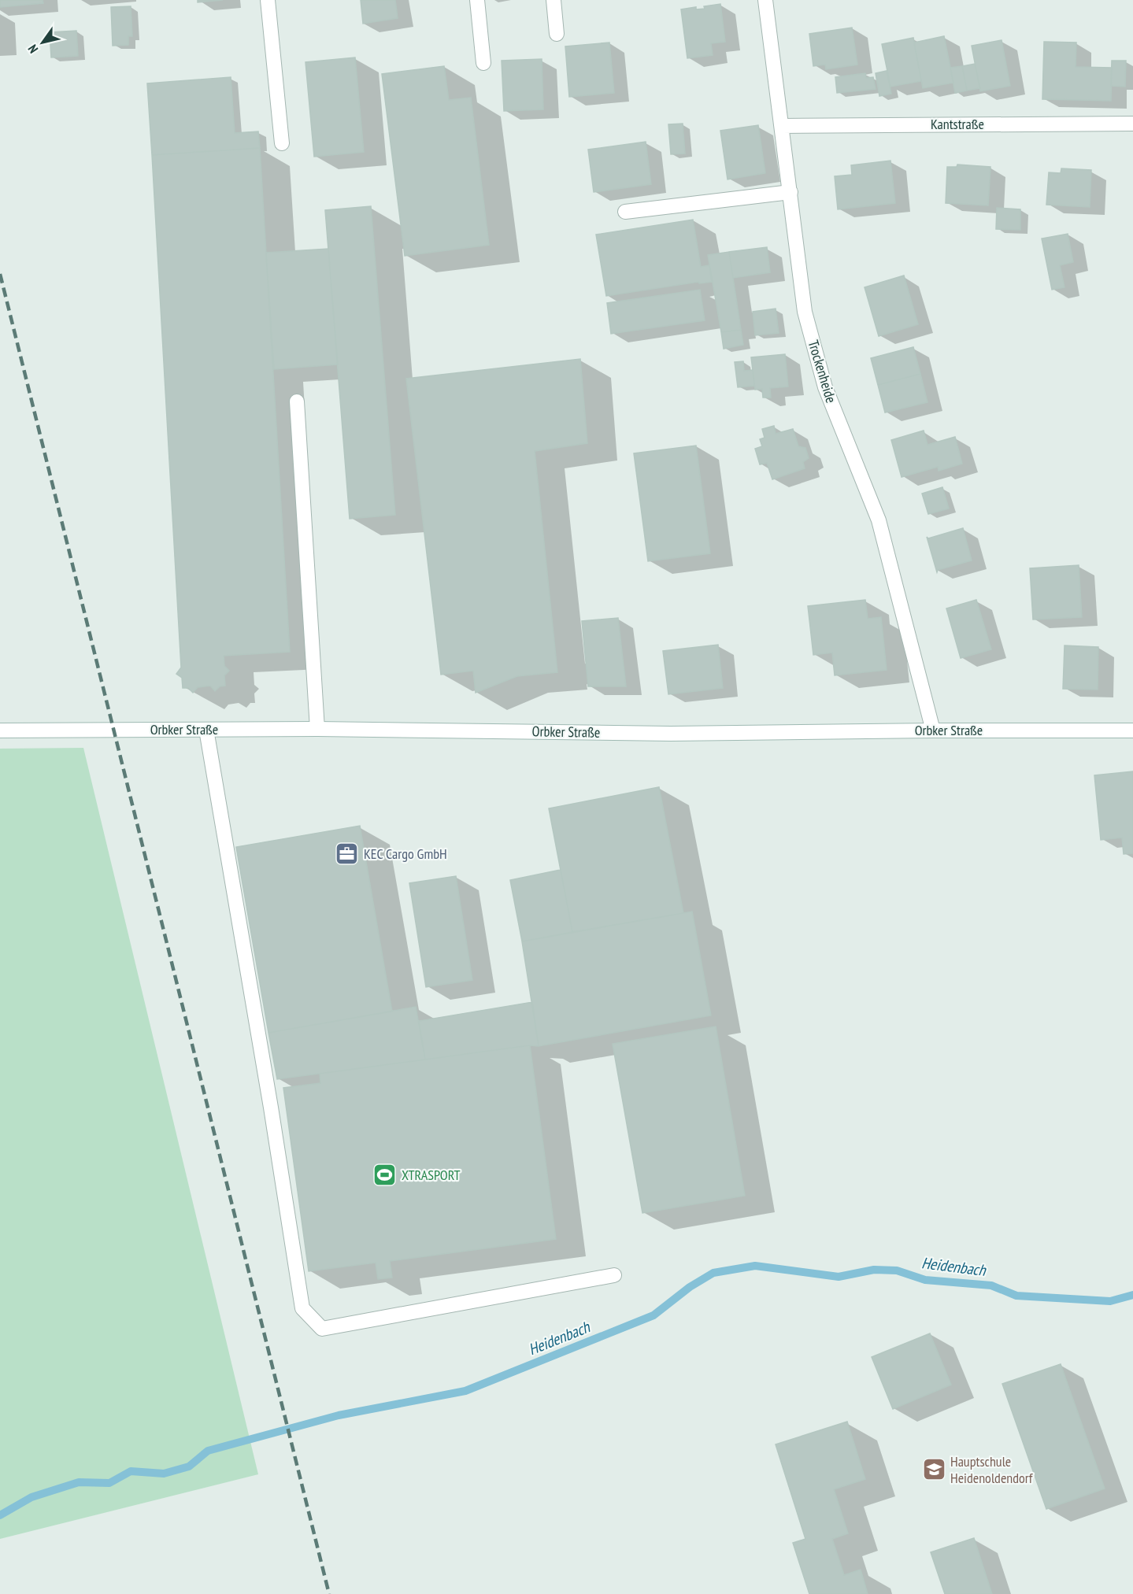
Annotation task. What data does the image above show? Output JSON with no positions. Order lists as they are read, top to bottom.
{
  "streets": {
    "street": ["Kantstraße", "Trockenheide", "Orbker Straße"]
  },
  "crossings": [
    ["Kantstraße", "Trockenheide"],
    ["Trockenheide", "Orbker Straße"]
  ],
  "water": ["Heidenbach"],
  "places": {
    "office": ["KEC Cargo GmbH"],
    "sports": ["XTRASPORT"],
    "school or university": ["Hauptschule Heidenoldendorf"]
  },
  "north": "bottom left"
}
